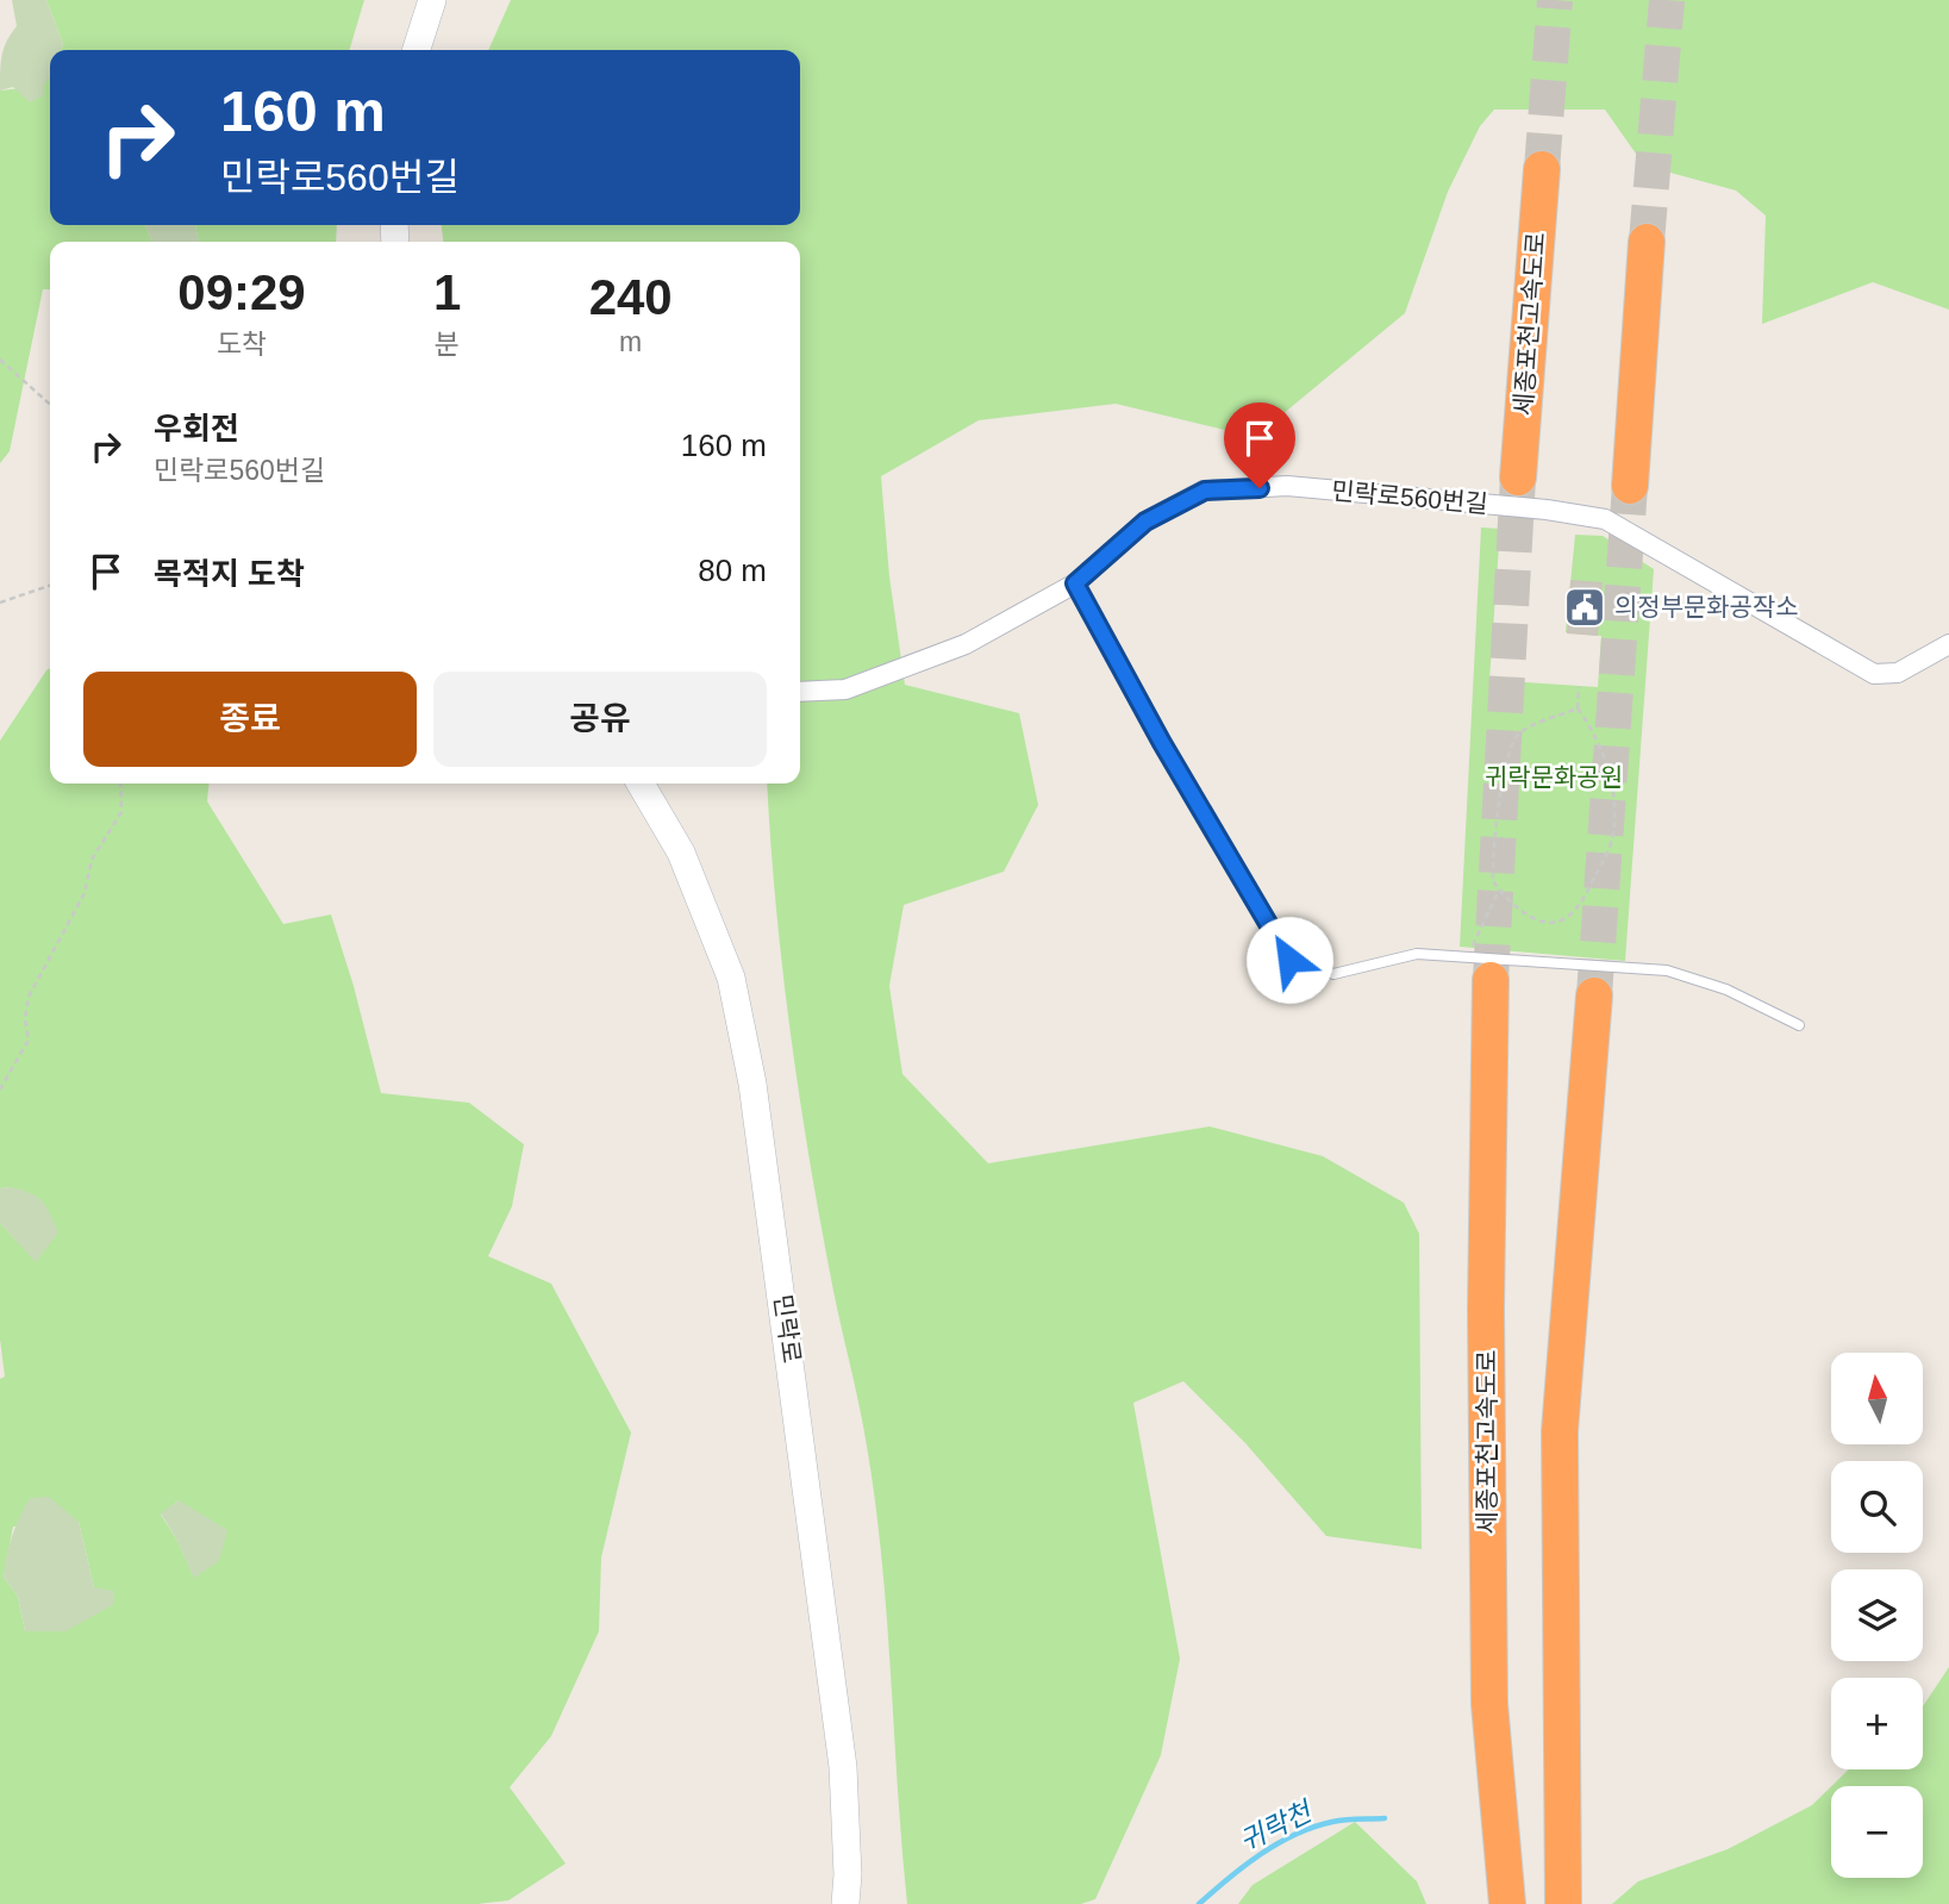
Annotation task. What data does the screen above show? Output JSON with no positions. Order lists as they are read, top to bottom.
{
  "streets": {
    "highway": ["세종포천고속도로"],
    "main road": ["민락로"],
    "street": ["민락로560번길"]
  },
  "water": ["귀락천"],
  "parks": ["귀락문화공원"],
  "places": {
    "public building": ["의정부문화공작소"]
  },
  "north": "top",
  "page": {
    "turn": ["160 m", "민락로560번길"],
    "eta": [
      "09:29",
      "도착",
      "1",
      "분",
      "240",
      "m"
    ],
    "list": [
      {
        "name": "우회전",
        "note": "민락로560번길",
        "value": "160 m"
      },
      {
        "name": "목적지 도착",
        "value": "80 m"
      }
    ],
    "buttons": ["종료", "공유"],
    "map_buttons": ["+", "−"]
  }
}
